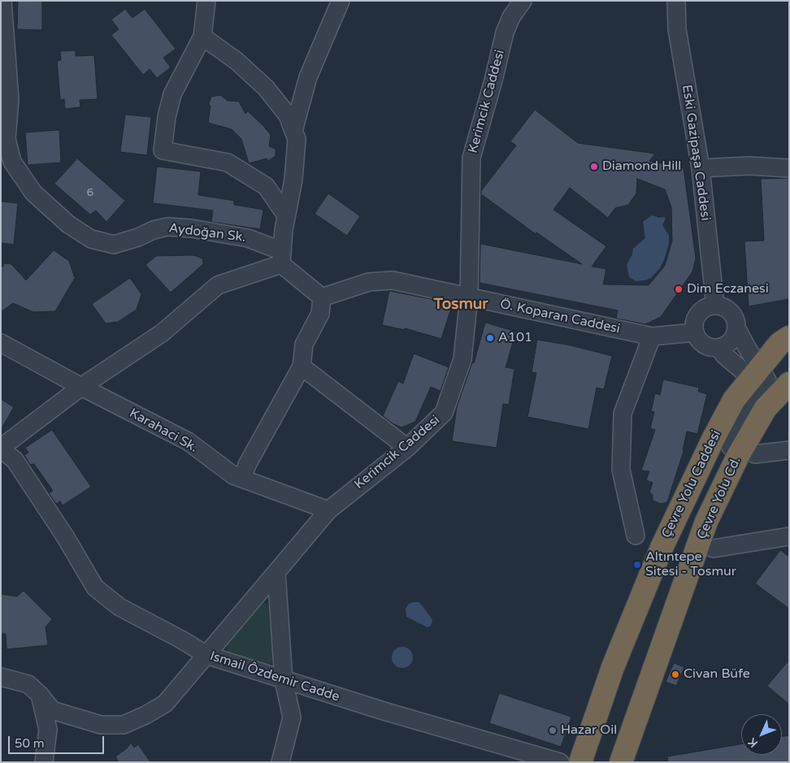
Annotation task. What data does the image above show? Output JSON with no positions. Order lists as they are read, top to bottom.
{
  "streets": {
    "highway": ["Çevre Yolu Caddesi", "Çevre Yolu Cd."],
    "street": [
      "Kerimcik Caddesi",
      "Eski Gazipaşa Caddesi",
      "Aydoğan Sk.",
      "Ö. Koparan Caddesi",
      "Karahaci Sk.",
      "Ismail Ôzdemir Cadde"
    ]
  },
  "crossings": [
    ["Kerimcik Caddesi", "Ö. Koparan Caddesi"],
    ["Kerimcik Caddesi", "Karahaci Sk."],
    ["Kerimcik Caddesi", "Ismail Ôzdemir Cadde"],
    ["Eski Gazipaşa Caddesi", "Ö. Koparan Caddesi"]
  ],
  "districts": ["Tosmur"],
  "places": [
    "Diamond Hill",
    "Dim Eczanesi",
    "A101",
    "Altıntepe Sitesi - Tosmur",
    "Civan Büfe",
    "Hazar Oil"
  ],
  "house_numbers": ["6"],
  "scale_bar": "50 m",
  "north": "bottom left"
}
